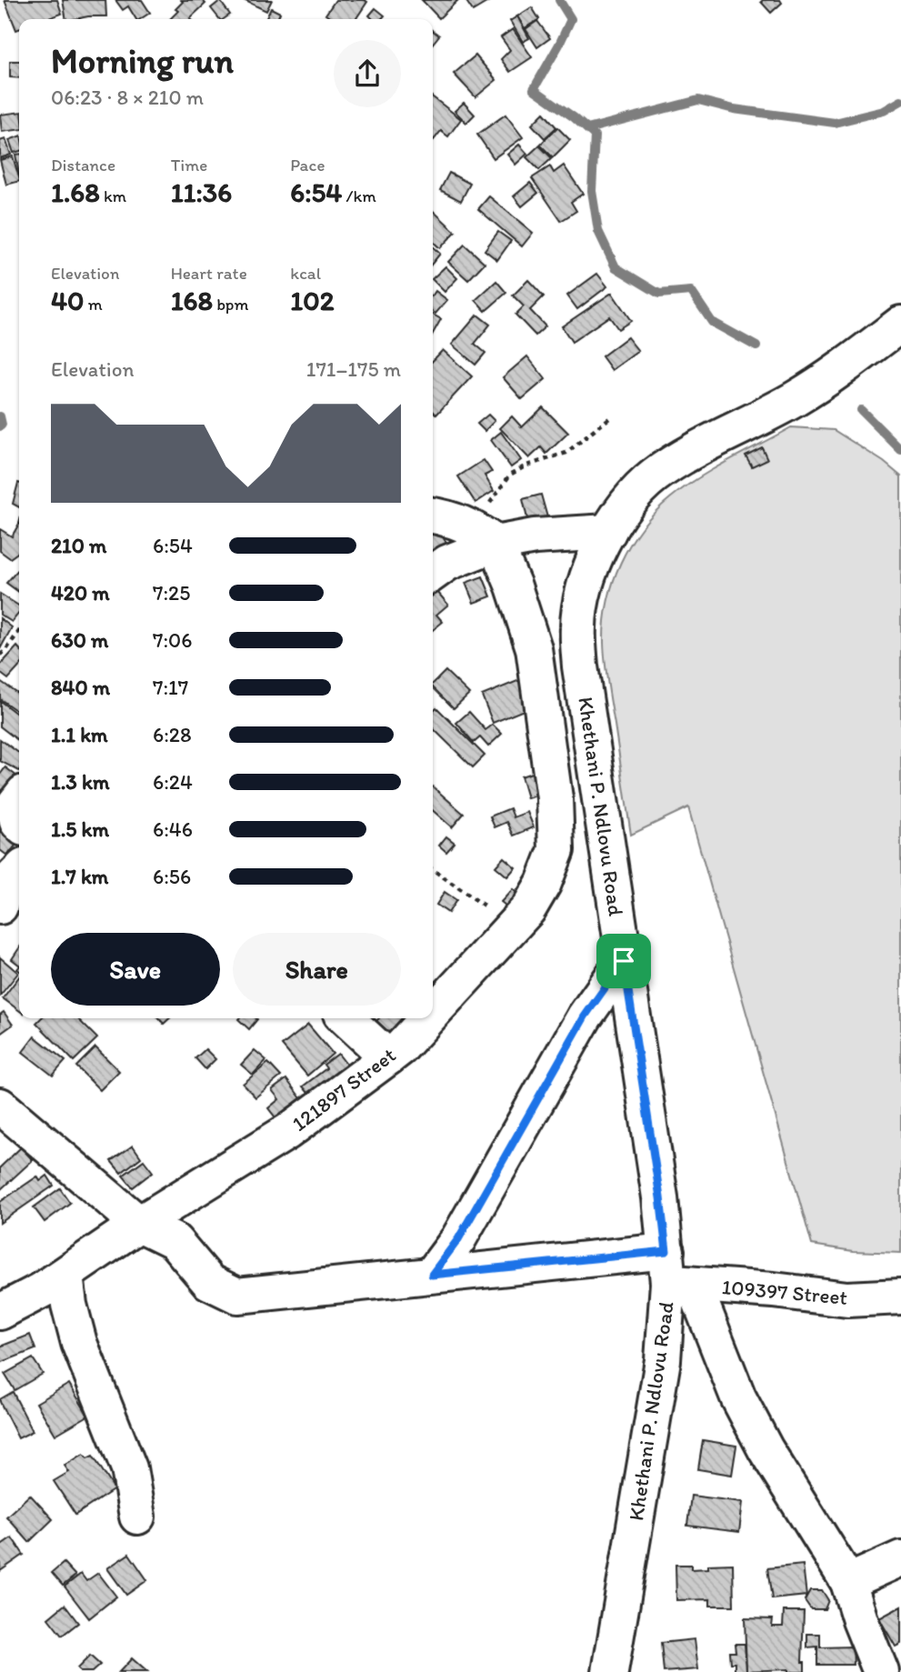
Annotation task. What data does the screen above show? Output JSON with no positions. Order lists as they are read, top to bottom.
{
  "streets": {
    "street": ["Khethani P. Ndlovu Road", "121897 Street", "109397 Street"]
  },
  "crossings": [
    ["Khethani P. Ndlovu Road", "109397 Street"],
    ["121897 Street", "109397 Street"]
  ],
  "page": {
    "heading": ["Morning run", "06:23 · 8 × 210 m"],
    "stats": [
      ["Distance", "1.68 km"],
      ["Time", "11:36"],
      ["Pace", "6:54 /km"],
      ["Elevation", "40 m"],
      ["Heart rate", "168 bpm"],
      ["kcal", "102"]
    ],
    "chart": ["Elevation", "171–175 m"],
    "list": [
      {
        "name": "210 m",
        "note": "6:54"
      },
      {
        "name": "420 m",
        "note": "7:25"
      },
      {
        "name": "630 m",
        "note": "7:06"
      },
      {
        "name": "840 m",
        "note": "7:17"
      },
      {
        "name": "1.1 km",
        "note": "6:28"
      },
      {
        "name": "1.3 km",
        "note": "6:24"
      },
      {
        "name": "1.5 km",
        "note": "6:46"
      },
      {
        "name": "1.7 km",
        "note": "6:56"
      }
    ],
    "buttons": ["Save", "Share"]
  }
}
